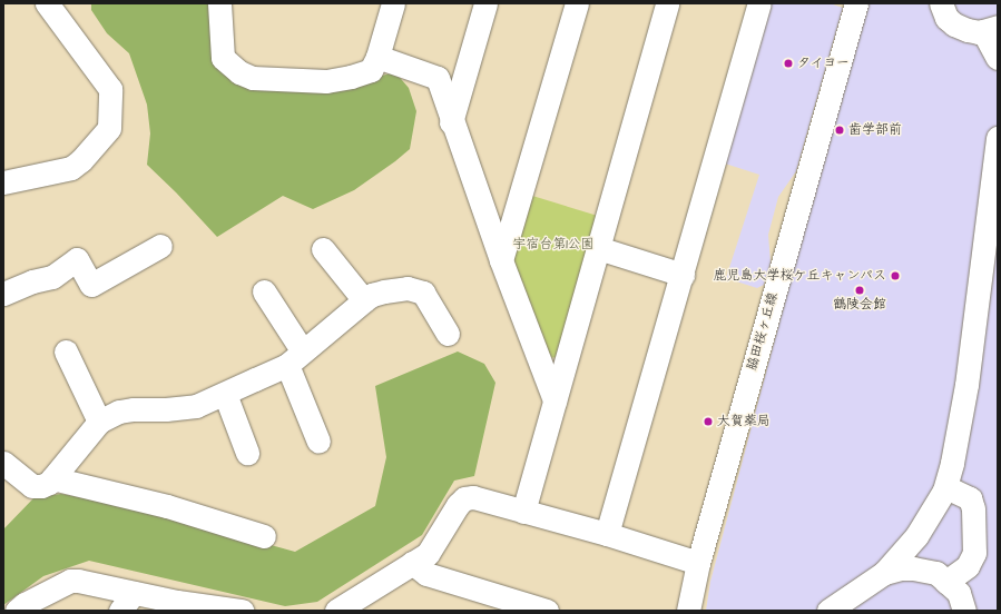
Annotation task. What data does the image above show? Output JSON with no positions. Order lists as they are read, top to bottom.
{
  "streets": {
    "street": ["脇田桜ヶ丘線"]
  },
  "parks": ["宇宿台第1公園"],
  "places": [
    "タイヨー",
    "歯学部前",
    "鹿児島大学桜ケ丘キャンパス",
    "鶴陵会館",
    "大賀薬局"
  ]
}
